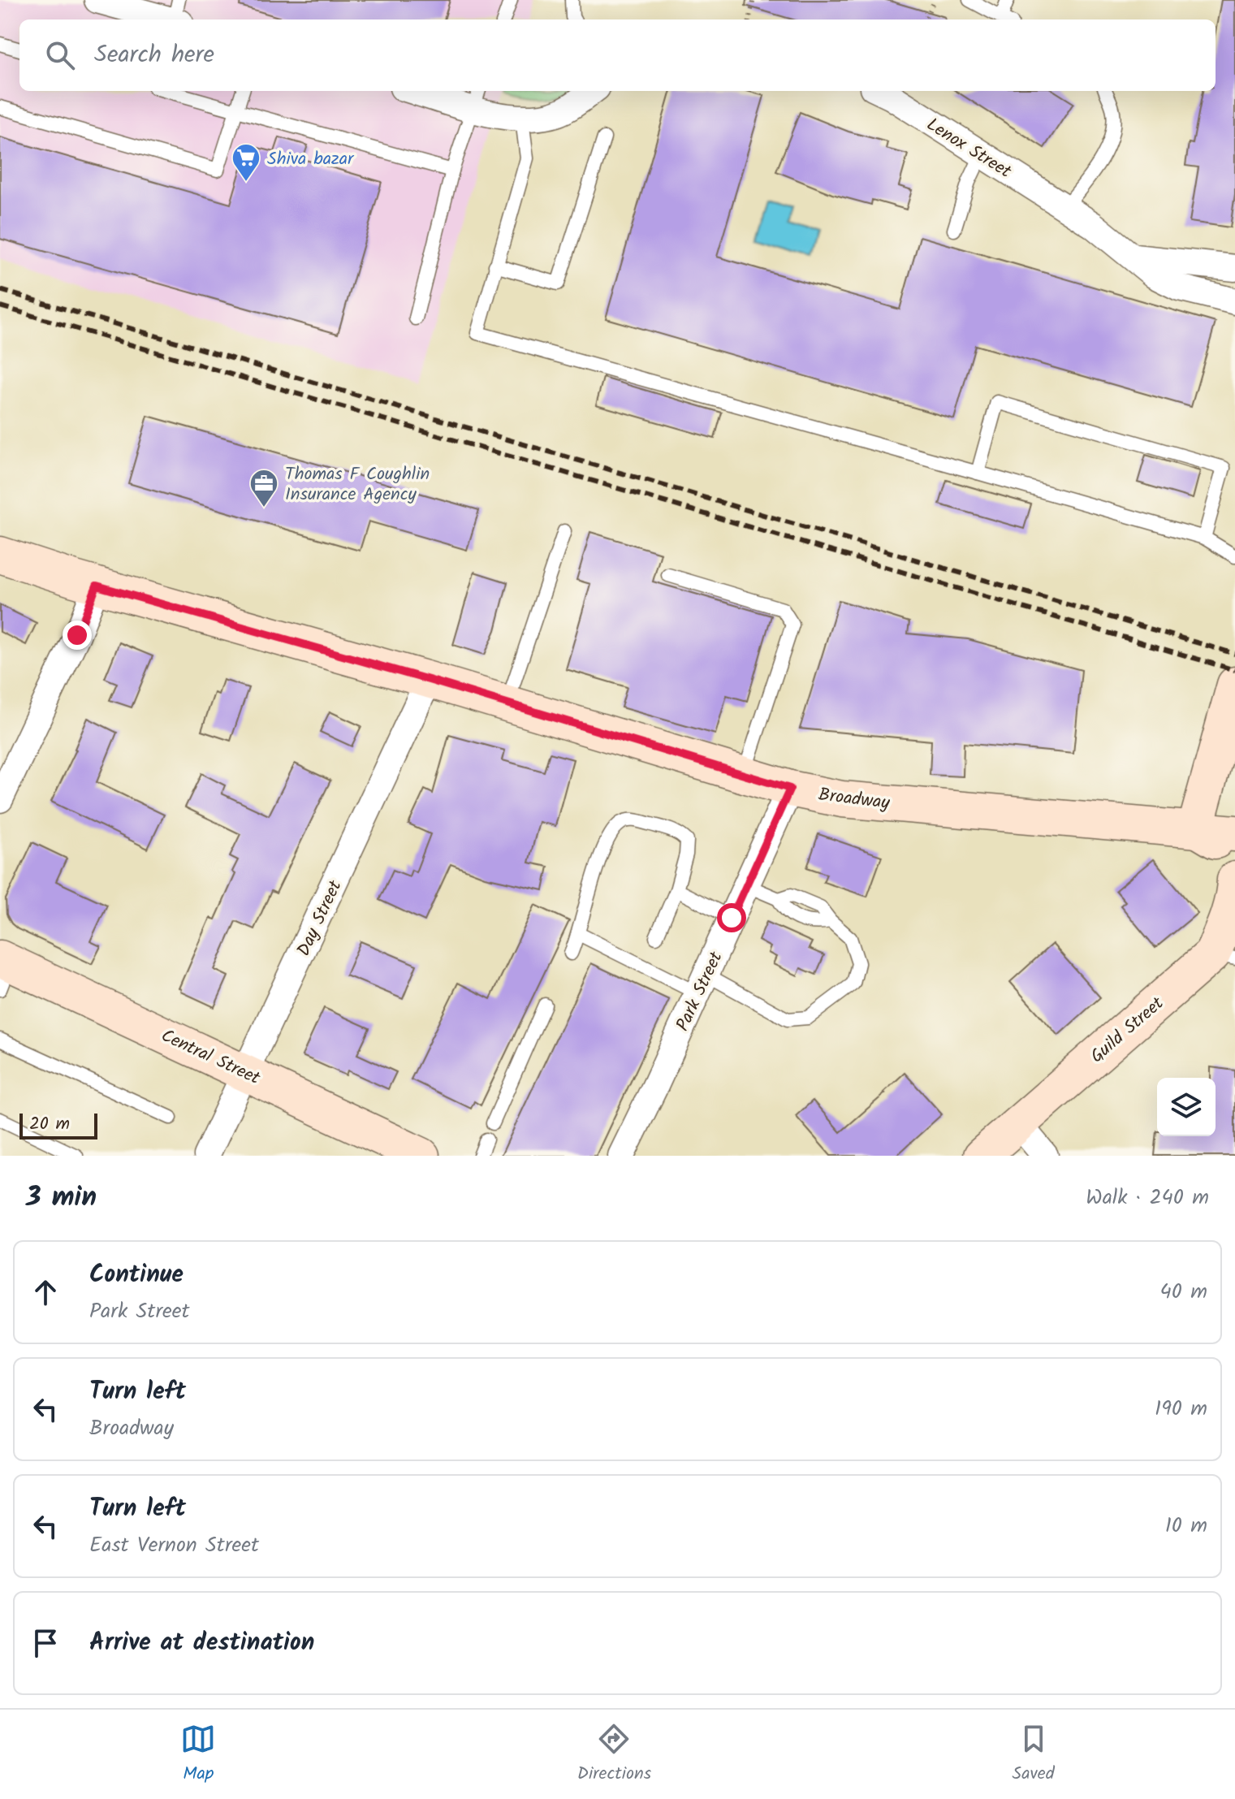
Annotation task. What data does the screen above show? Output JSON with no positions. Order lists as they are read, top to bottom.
{
  "streets": {
    "street": [
      "Lenox Street",
      "Broadway",
      "Day Street",
      "Park Street",
      "Guild Street",
      "Central Street"
    ]
  },
  "crossings": [
    ["Broadway", "Day Street"],
    ["Broadway", "Park Street"],
    ["Day Street", "Central Street"]
  ],
  "places": {
    "supermarket": ["Shiva bazar"],
    "office": ["Thomas F Coughlin Insurance Agency"]
  },
  "scale_bar": "20 m",
  "page": {
    "search": "Search here",
    "scale": "20 m",
    "heading": ["3 min", "Walk · 240 m"],
    "list": [
      ["Continue", "Park Street", "40 m"],
      ["Turn left", "Broadway", "190 m"],
      ["Turn left", "East Vernon Street", "10 m"],
      "Arrive at destination"
    ],
    "nav": ["Map", "Directions", "Saved"]
  }
}
